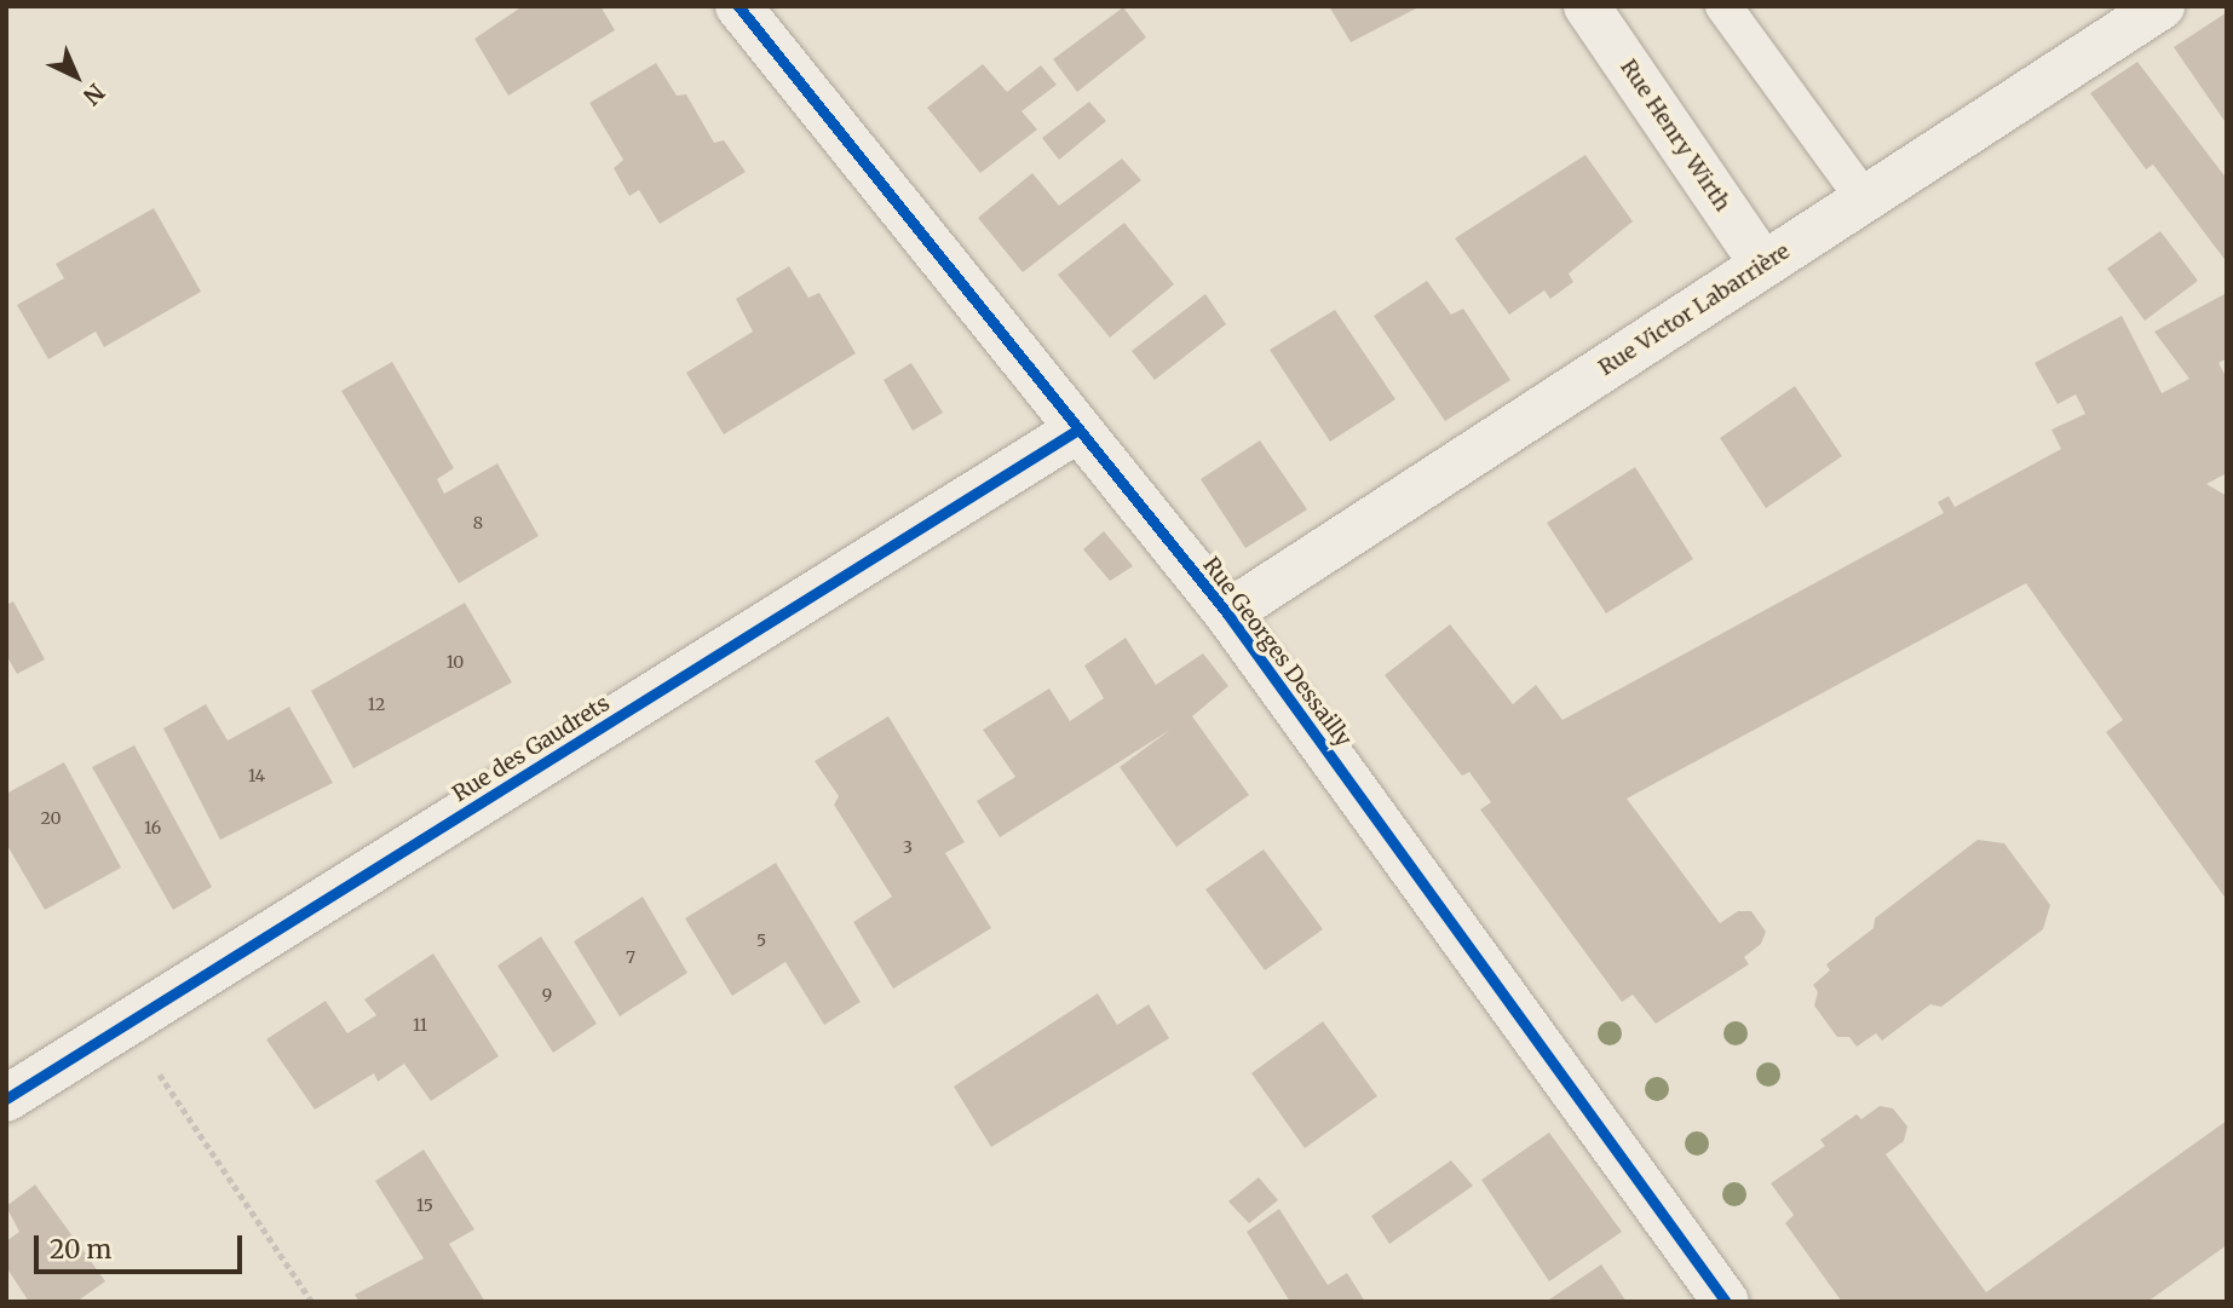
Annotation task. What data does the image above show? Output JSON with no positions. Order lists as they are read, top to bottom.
{
  "streets": {
    "street": [
      "Rue Henry Wirth",
      "Rue Victor Labarrière",
      "Rue Georges Dessailly",
      "Rue des Gaudrets"
    ]
  },
  "crossings": [
    ["Rue Henry Wirth", "Rue Victor Labarrière"],
    ["Rue Victor Labarrière", "Rue Georges Dessailly"],
    ["Rue Georges Dessailly", "Rue des Gaudrets"]
  ],
  "house_numbers": [
    "8",
    "10",
    "12",
    "14",
    "20",
    "16",
    "3",
    "5",
    "7",
    "9",
    "11",
    "15"
  ],
  "scale_bar": "20 m",
  "north": "bottom right"
}
